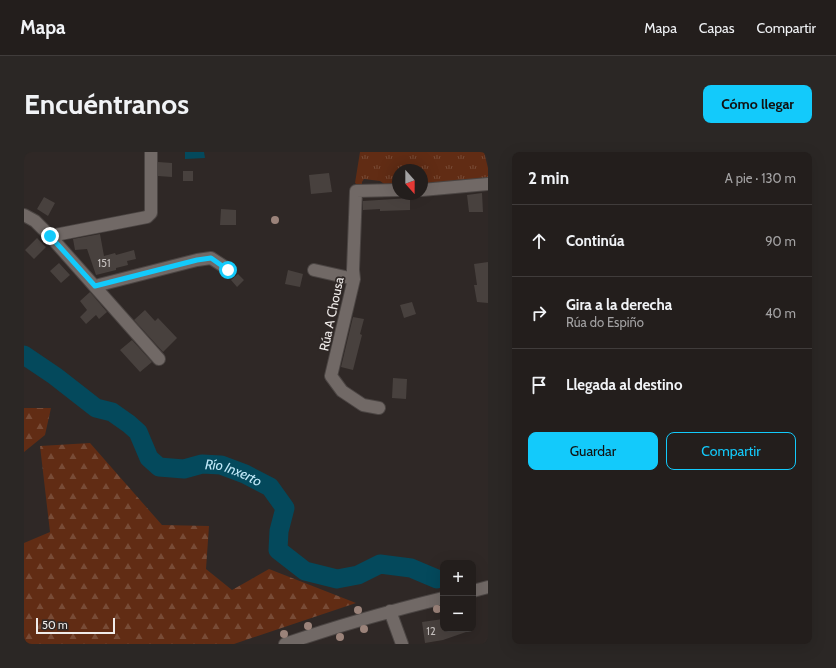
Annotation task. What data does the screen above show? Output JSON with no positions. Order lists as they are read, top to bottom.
{
  "streets": {
    "street": ["Rúa A Chousa"]
  },
  "water": ["Río Inxerto"],
  "house_numbers": ["151", "12"],
  "scale_bar": "50 m",
  "north": "bottom",
  "page": {
    "header": "Mapa",
    "nav": ["Mapa", "Capas", "Compartir"],
    "buttons": [
      "Cómo llegar",
      ["Guardar", "Compartir"]
    ],
    "title": "Encuéntranos",
    "heading": ["2 min", "A pie · 130 m"],
    "list": [
      ["Continúa", "90 m"],
      ["Gira a la derecha", "Rúa do Espiño", "40 m"],
      "Llegada al destino"
    ],
    "map_buttons": ["+", "−"],
    "scale": "50 m"
  }
}
